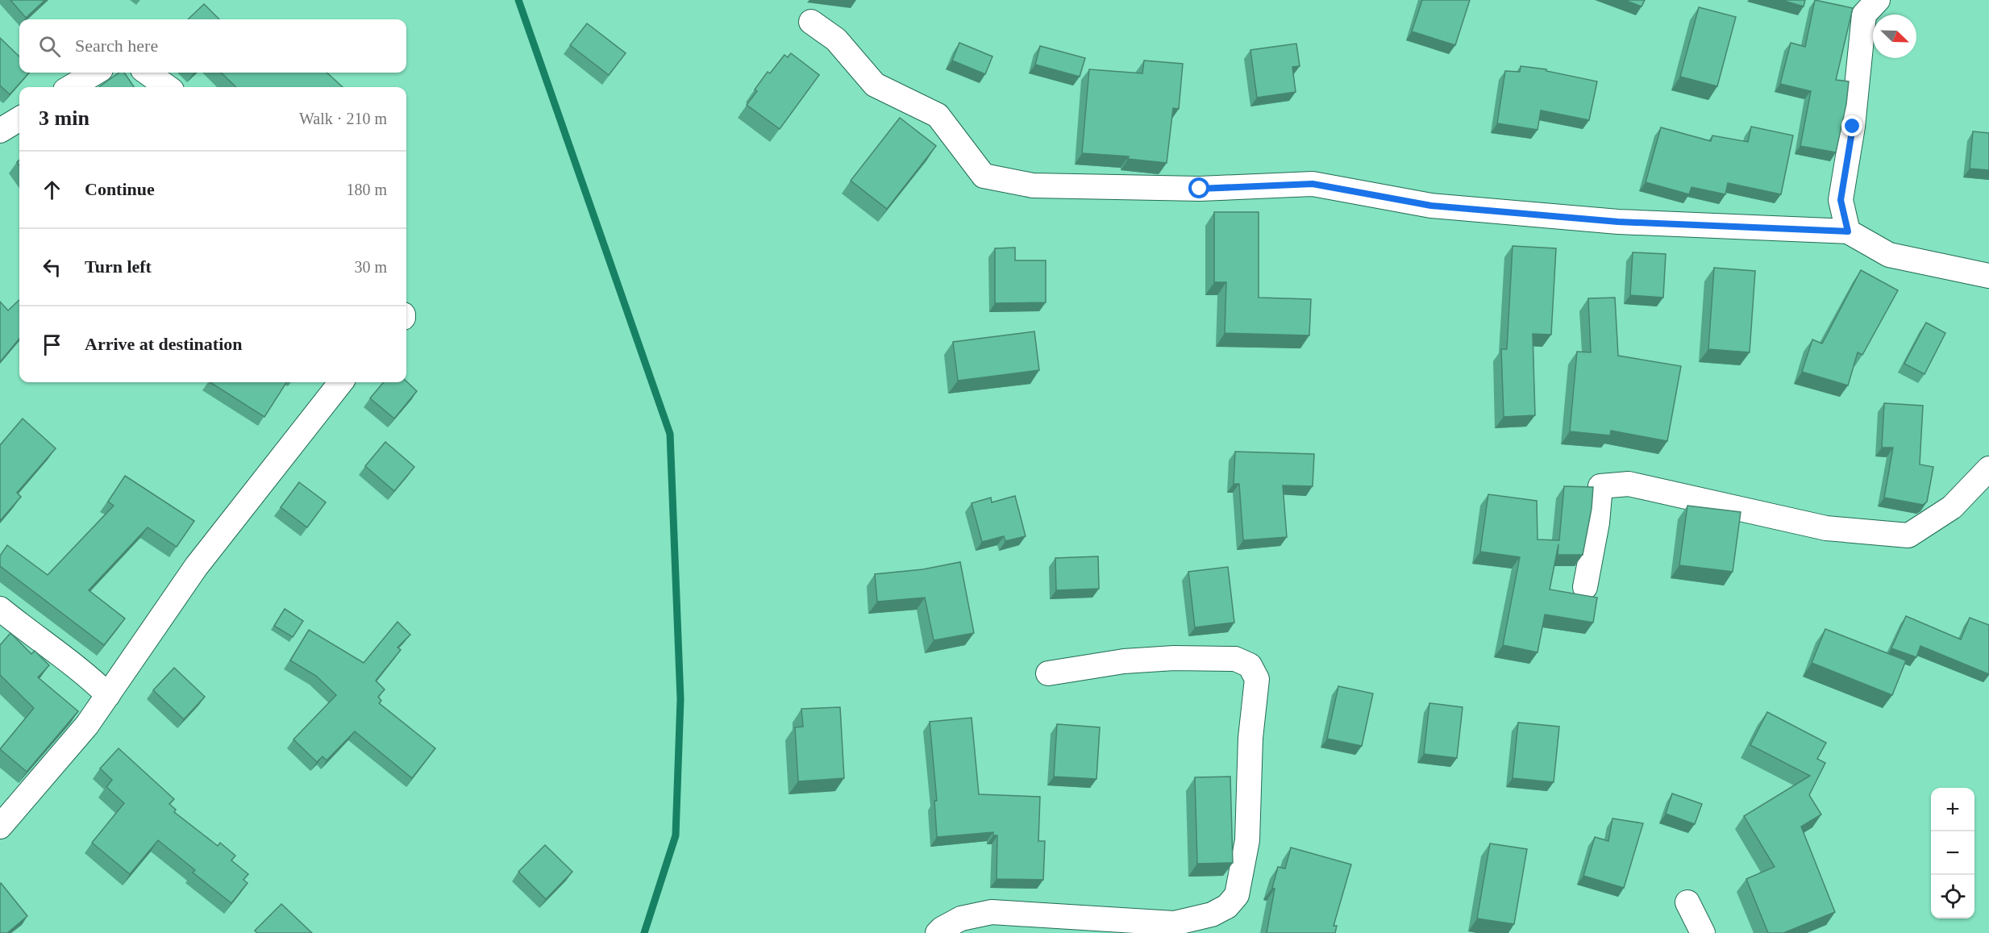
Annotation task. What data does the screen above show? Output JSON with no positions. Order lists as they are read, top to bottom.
{
  "north": "bottom right",
  "page": {
    "search": "Search here",
    "heading": ["3 min", "Walk · 210 m"],
    "list": [
      ["Continue", "180 m"],
      ["Turn left", "30 m"],
      "Arrive at destination"
    ],
    "map_buttons": ["+", "−"]
  }
}
